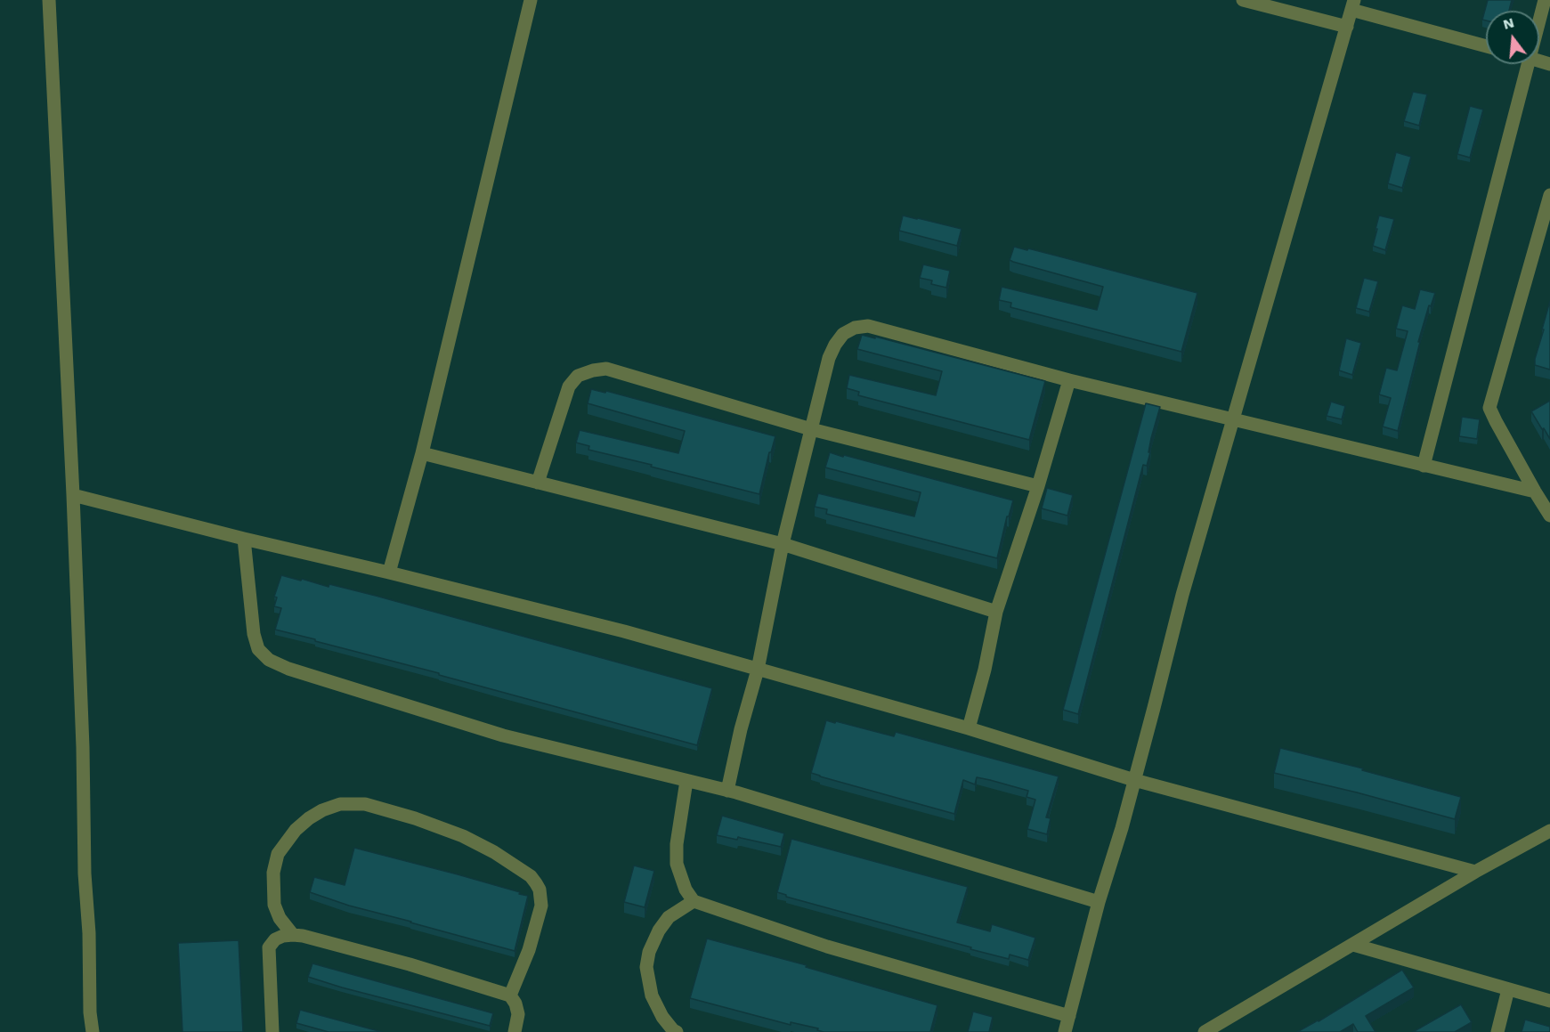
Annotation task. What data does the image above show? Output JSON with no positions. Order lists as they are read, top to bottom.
{
  "north": "top"
}
